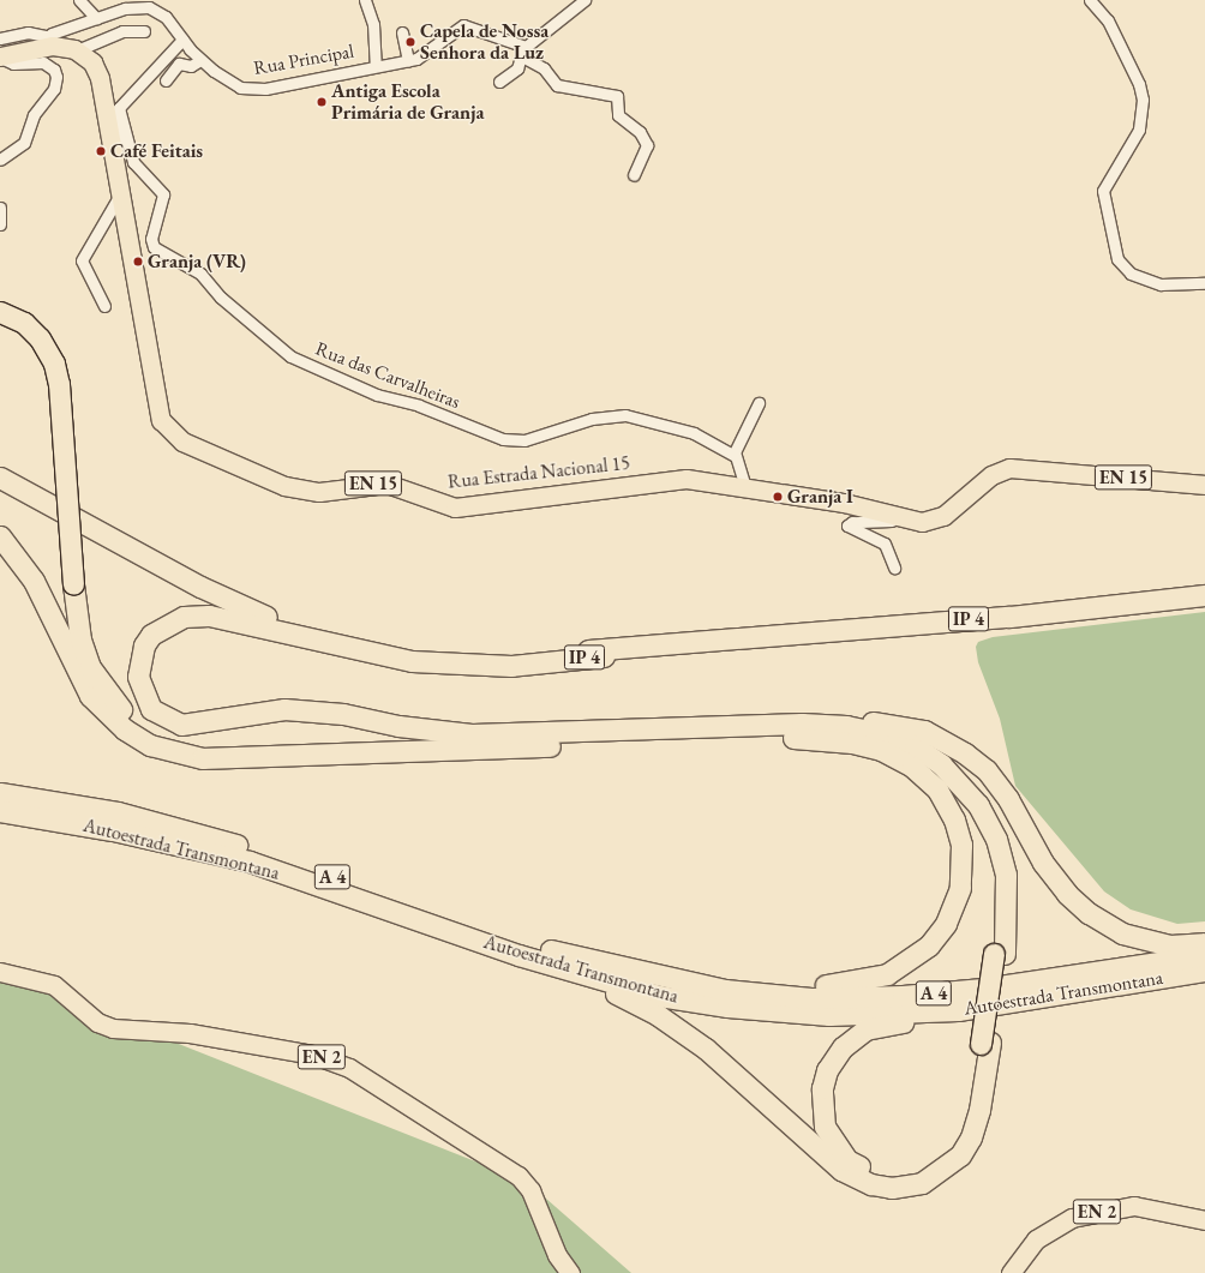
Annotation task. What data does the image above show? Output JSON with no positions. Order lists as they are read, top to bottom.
{
  "streets": {
    "highway": ["IP 4", "Autoestrada Transmontana", "A 4"],
    "main road": ["Rua Estrada Nacional 15", "EN 15", "EN 2"],
    "street": ["Rua Principal", "Rua das Carvalheiras"]
  },
  "places": [
    "Capela de Nossa Senhora da Luz",
    "Antiga Escola Primária de Granja",
    "Café Feitais",
    "Granja (VR)",
    "Granja I"
  ]
}
